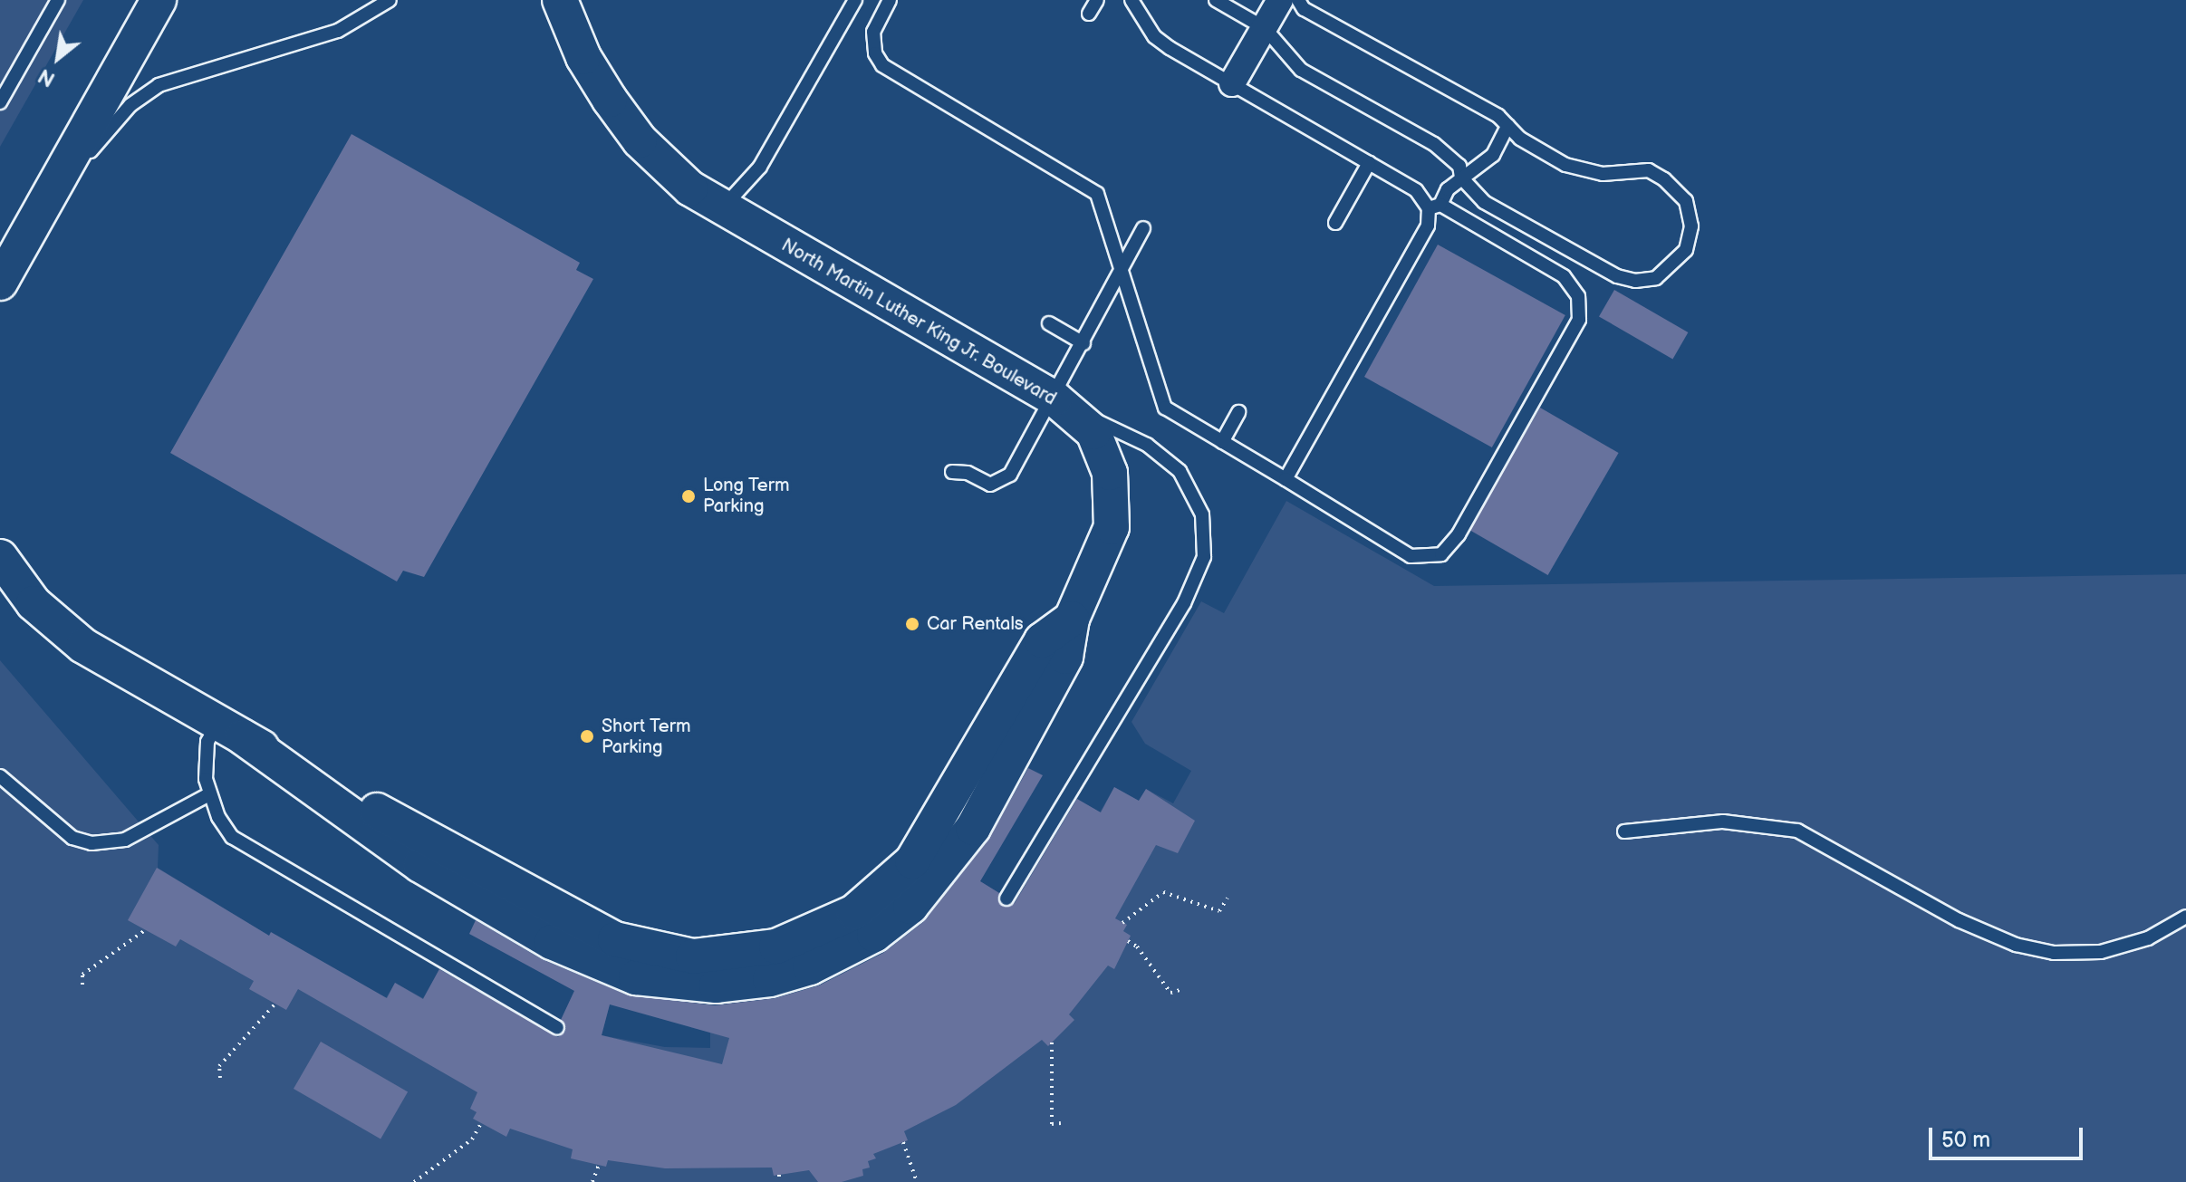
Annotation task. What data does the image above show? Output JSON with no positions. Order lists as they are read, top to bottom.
{
  "streets": {
    "street": ["North Martin Luther King Jr. Boulevard"]
  },
  "places": ["Long Term Parking", "Car Rentals", "Short Term Parking"],
  "scale_bar": "50 m",
  "north": "bottom left"
}
